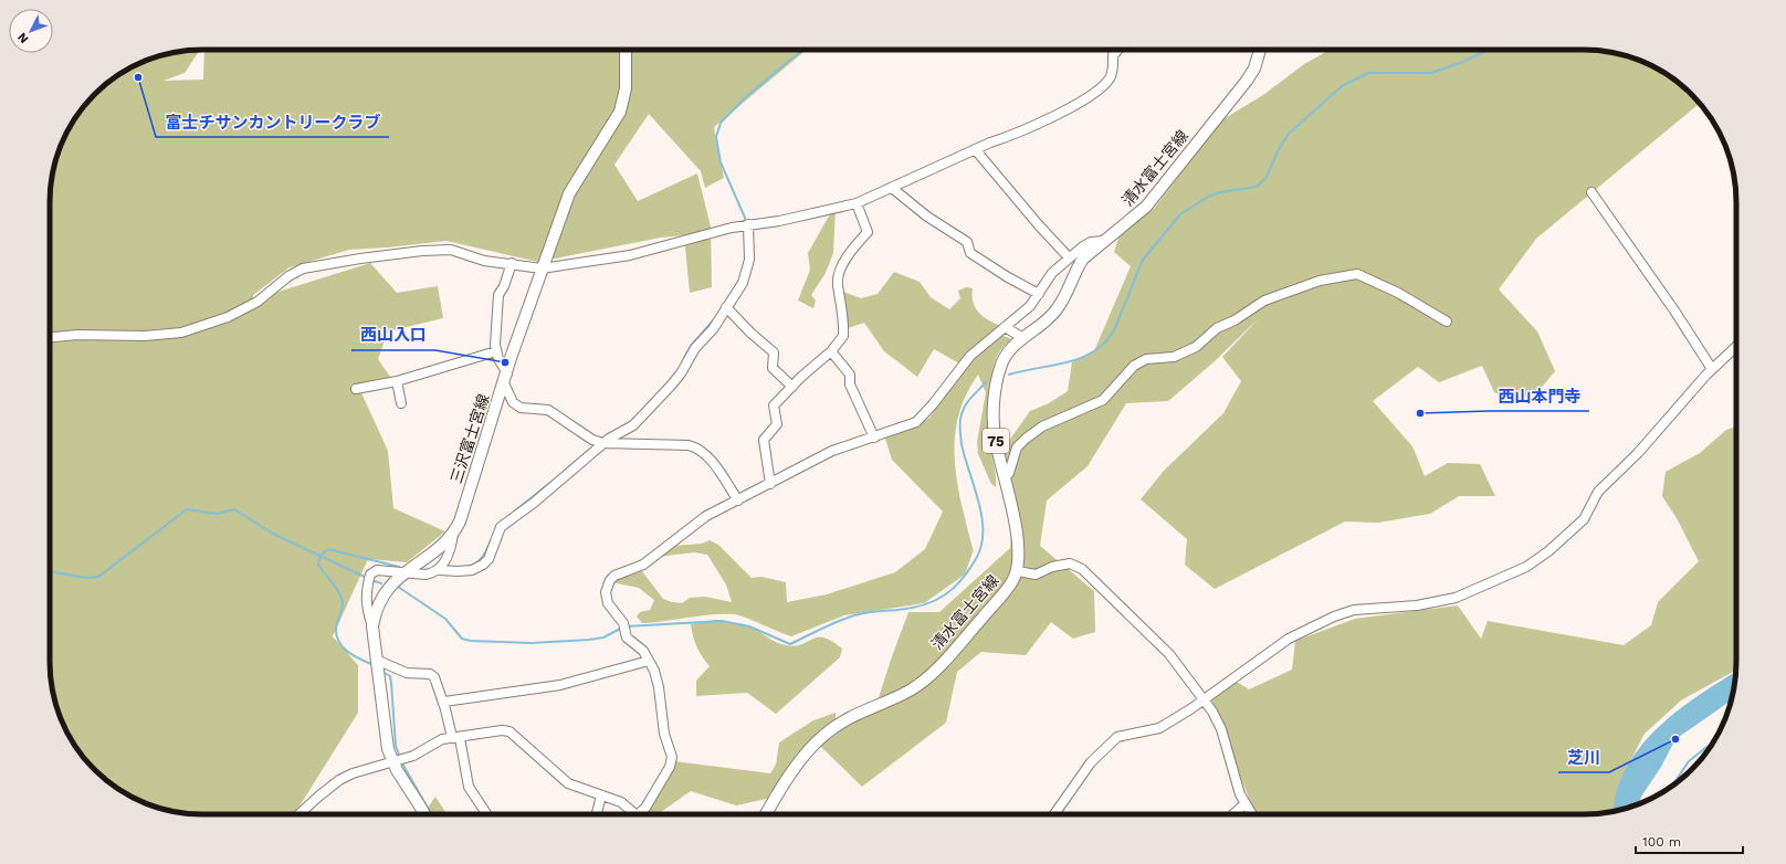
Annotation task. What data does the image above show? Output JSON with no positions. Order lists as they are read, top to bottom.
{
  "streets": {
    "main road": ["清水富士宮線", "三沢富士宮線", "75"]
  },
  "places": [
    "富士チサンカントリークラブ",
    "西山入口",
    "西山本門寺",
    "芝川"
  ],
  "scale_bar": "100 m",
  "north": "bottom left"
}
